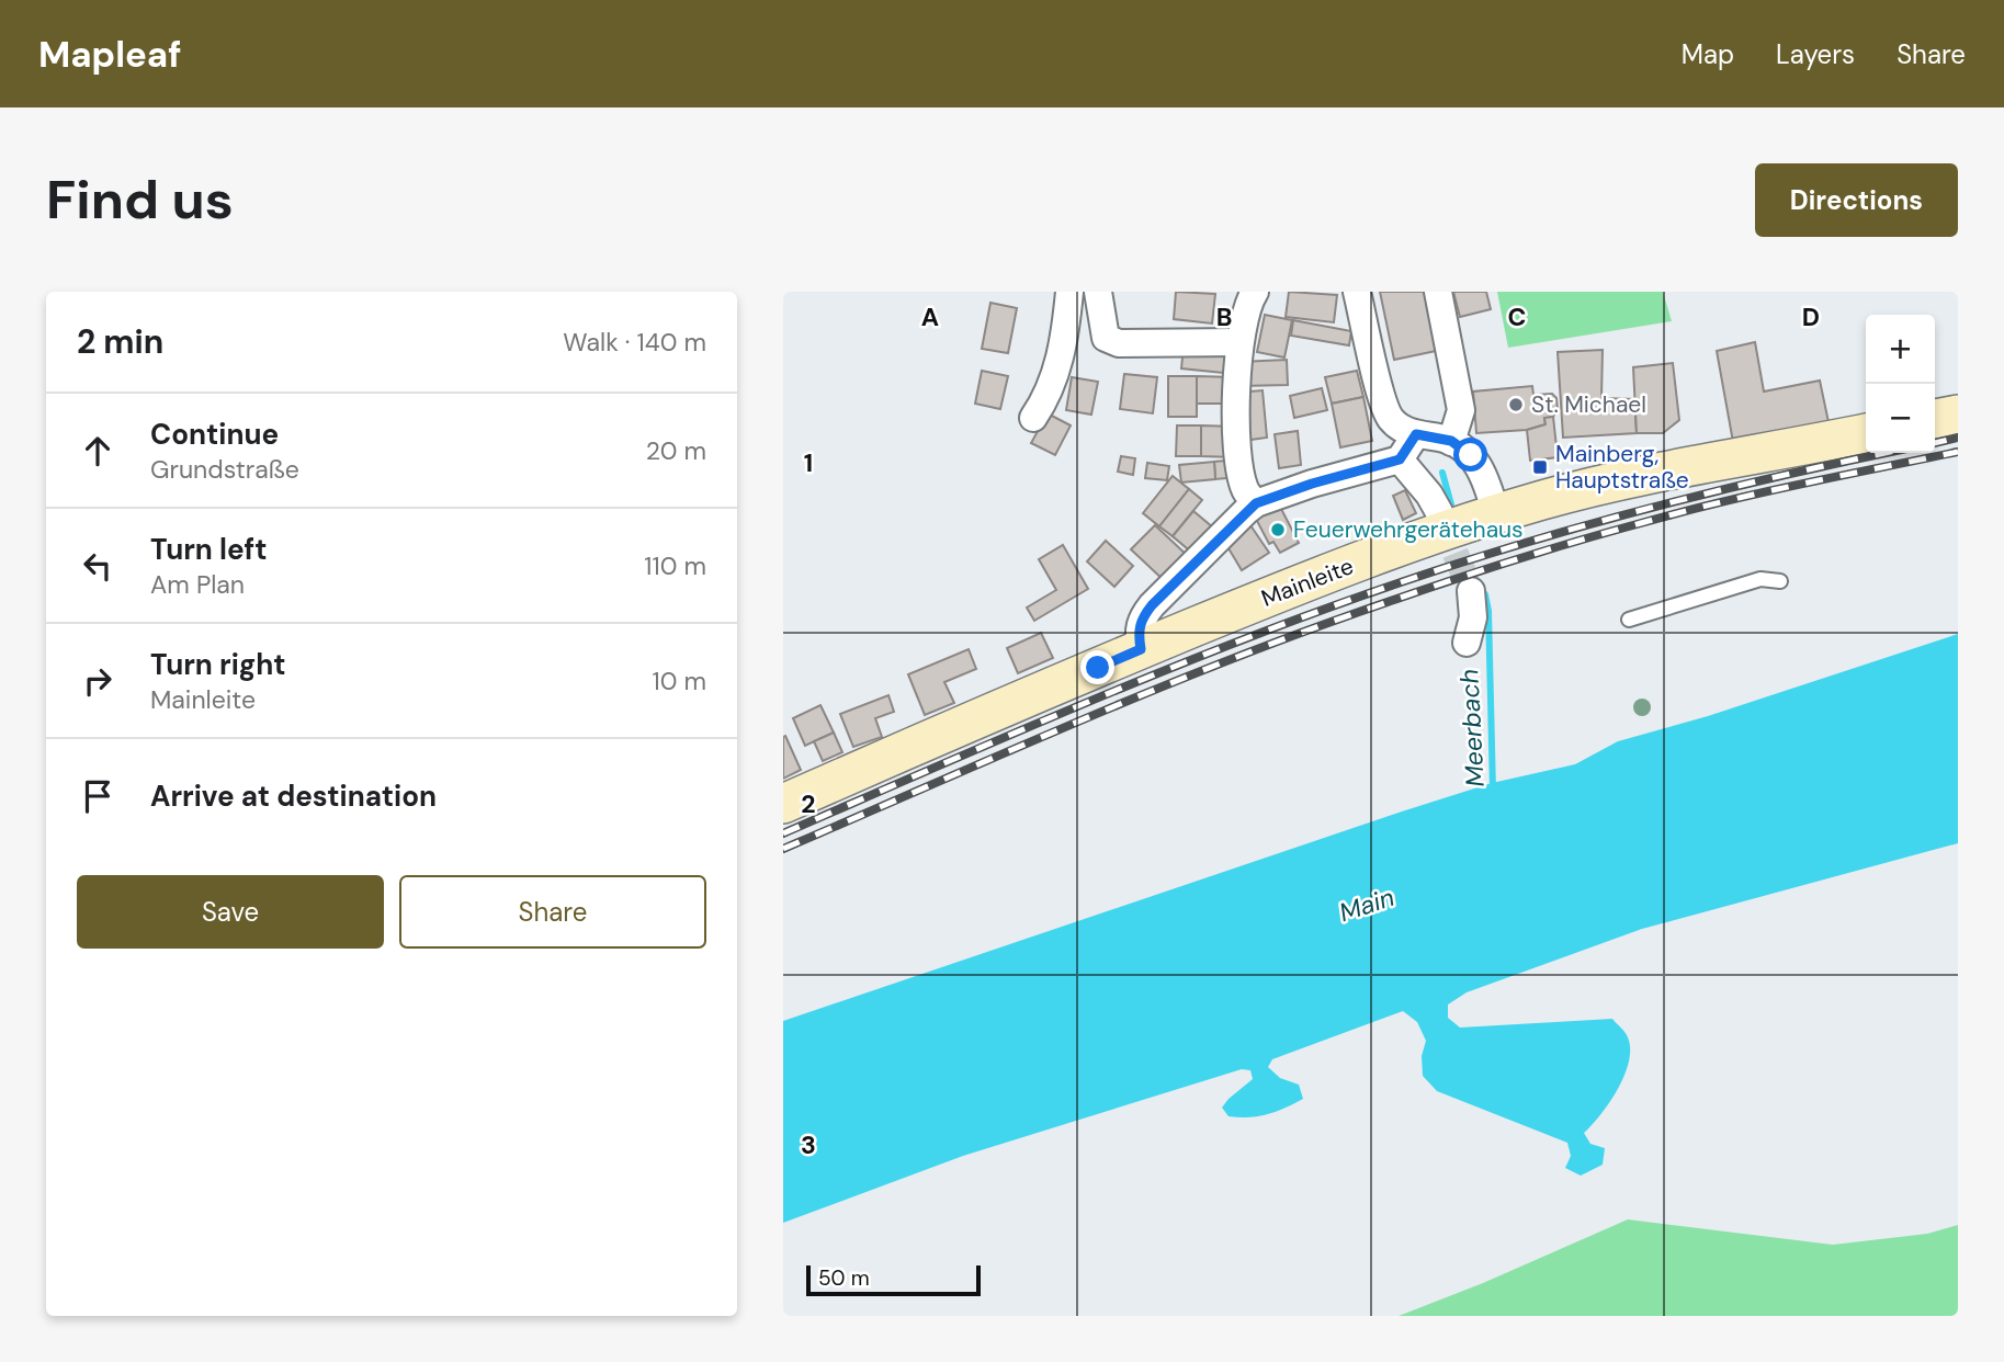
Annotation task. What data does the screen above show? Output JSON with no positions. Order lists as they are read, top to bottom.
{
  "streets": {
    "main road": ["Mainleite"]
  },
  "water": ["Meerbach", "Main"],
  "places": {
    "other": ["St. Michael", "Feuerwehrgerätehaus"],
    "transit": ["Mainberg, Hauptstraße"]
  },
  "scale_bar": "50 m",
  "page": {
    "header": "Mapleaf",
    "nav": ["Map", "Layers", "Share"],
    "buttons": [
      "Directions",
      ["Save", "Share"]
    ],
    "title": "Find us",
    "heading": ["2 min", "Walk · 140 m"],
    "map_buttons": ["+", "−"],
    "list": [
      ["Continue", "Grundstraße", "20 m"],
      ["Turn left", "Am Plan", "110 m"],
      ["Turn right", "Mainleite", "10 m"],
      "Arrive at destination"
    ],
    "scale": "50 m"
  },
  "grid": {
    "columns": [
      "A",
      "B",
      "C",
      "D"
    ],
    "rows": ["1", "2", "3"]
  }
}
